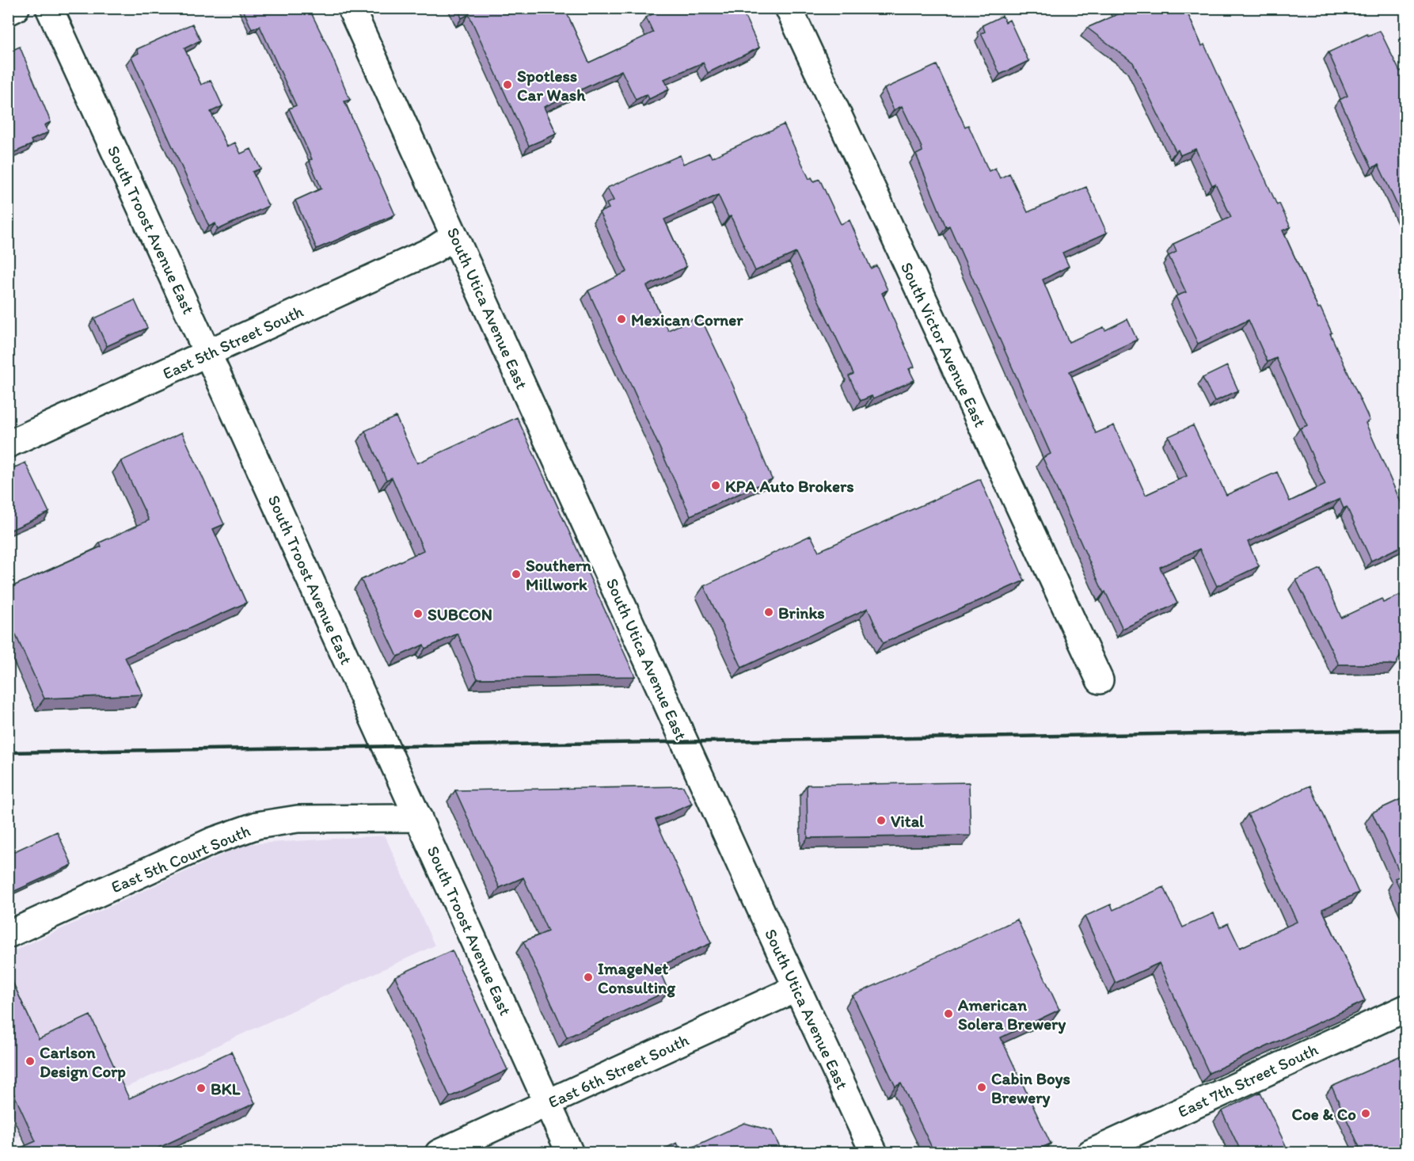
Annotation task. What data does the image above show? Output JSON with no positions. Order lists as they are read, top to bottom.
{
  "streets": {
    "street": [
      "South Troost Avenue East",
      "South Utica Avenue East",
      "East 5th Street South",
      "South Victor Avenue East",
      "East 5th Court South",
      "East 6th Street South",
      "East 7th Street South"
    ]
  },
  "crossings": [
    ["South Troost Avenue East", "East 5th Street South"],
    ["South Troost Avenue East", "East 5th Court South"],
    ["South Troost Avenue East", "East 6th Street South"],
    ["South Utica Avenue East", "East 5th Street South"],
    ["South Utica Avenue East", "East 6th Street South"]
  ],
  "places": [
    "Spotless Car Wash",
    "Mexican Corner",
    "KPA Auto Brokers",
    "Southern Millwork",
    "Brinks",
    "SUBCON",
    "Vital",
    "ImageNet Consulting",
    "American Solera Brewery",
    "Carlson Design Corp",
    "Cabin Boys Brewery",
    "BKL",
    "Coe & Co"
  ]
}
